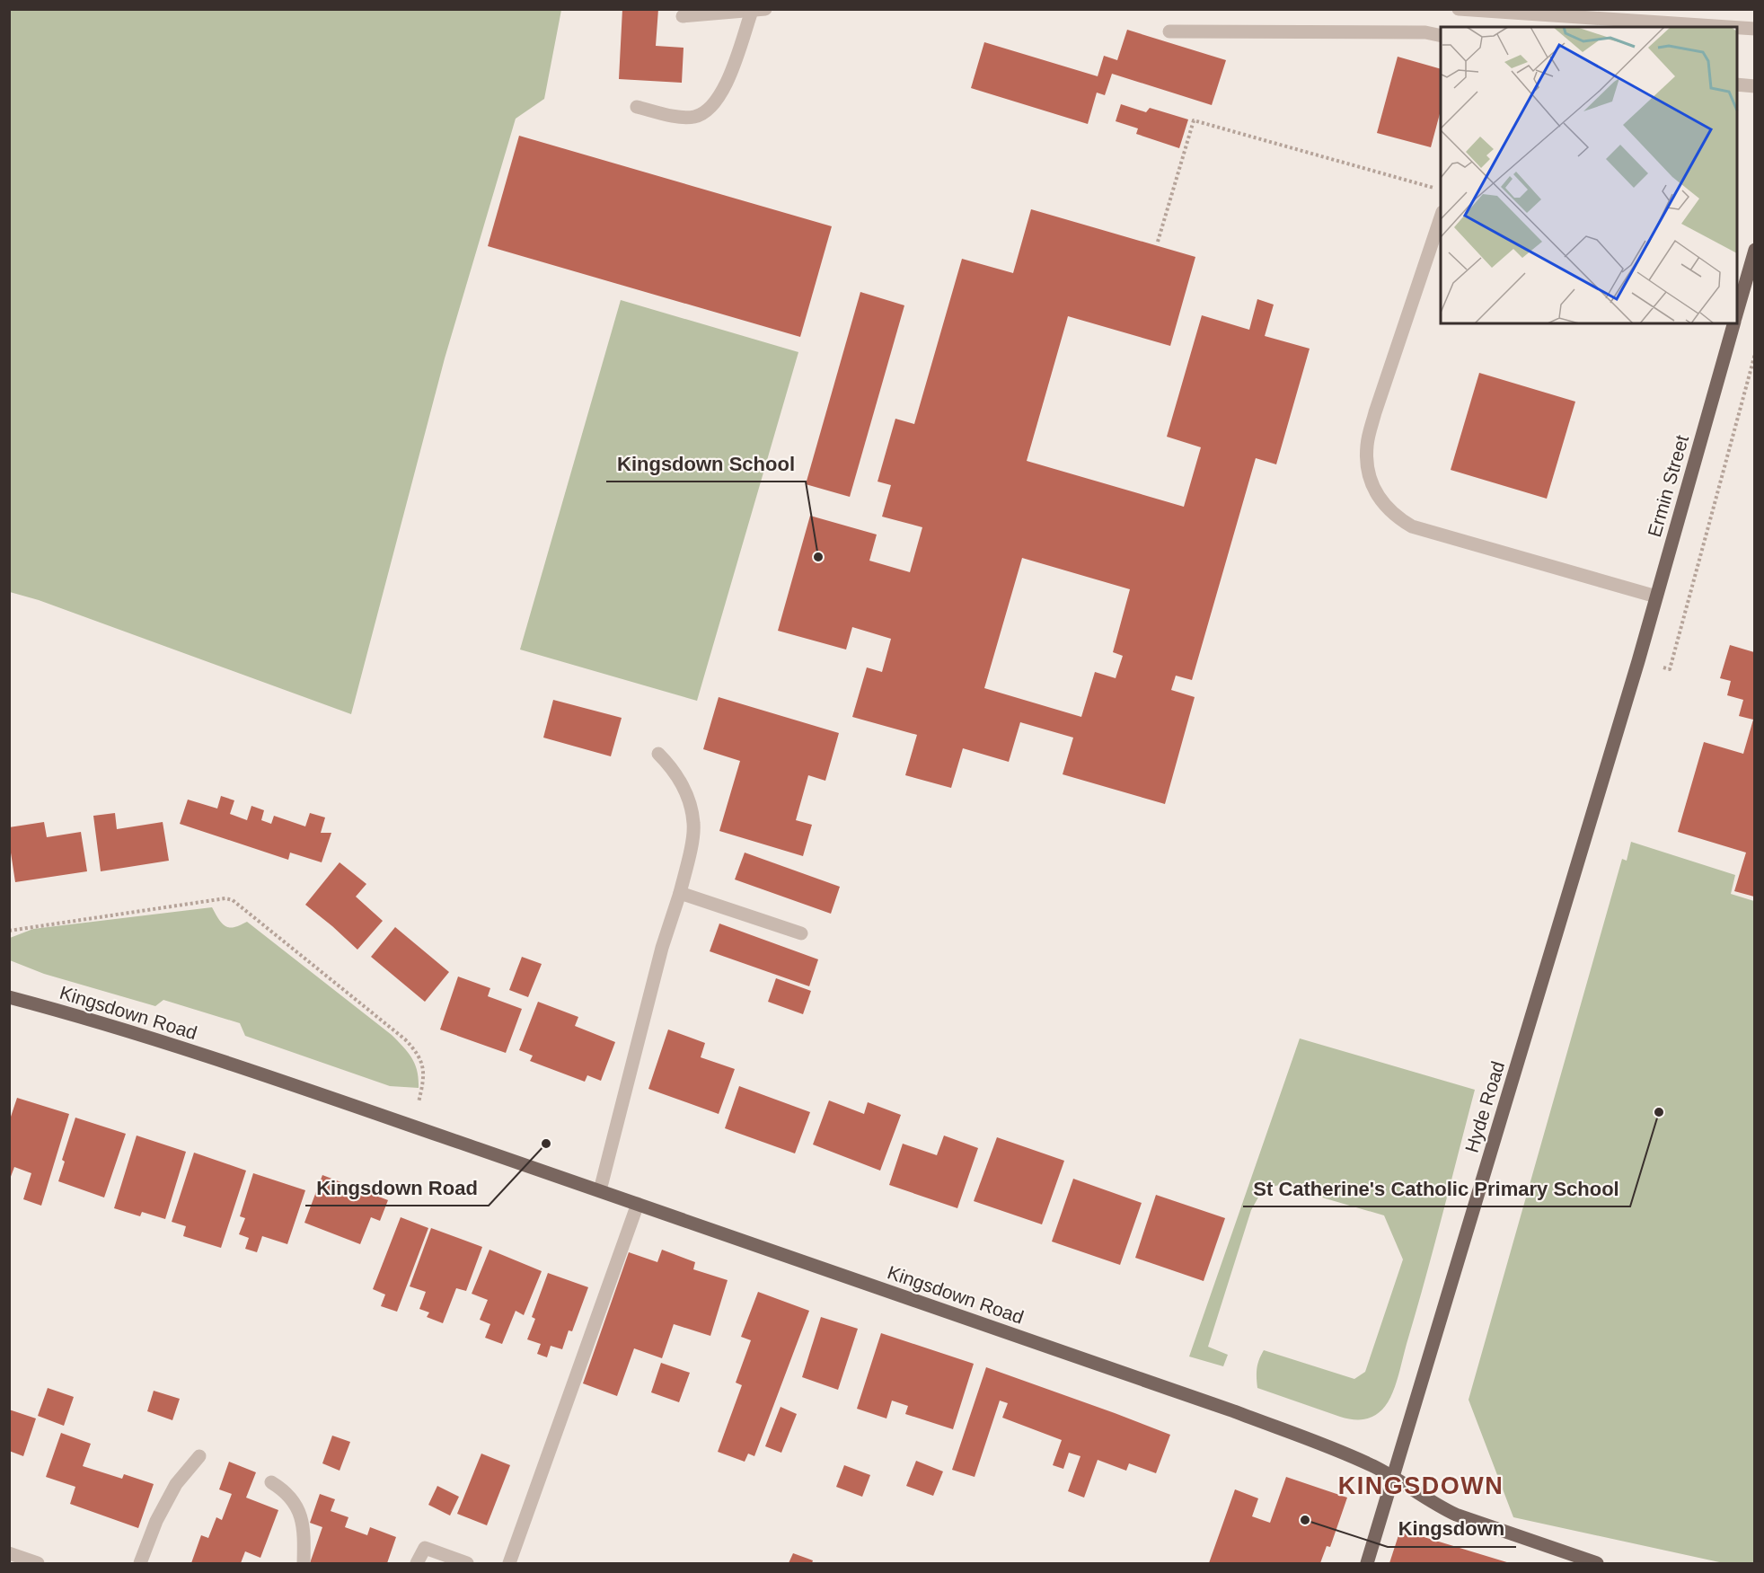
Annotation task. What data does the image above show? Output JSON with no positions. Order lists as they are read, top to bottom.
{
  "streets": {
    "main road": ["Ermin Street", "Kingsdown Road", "Hyde Road"]
  },
  "crossings": [
    ["Ermin Street", "Hyde Road"],
    ["Kingsdown Road", "Hyde Road"]
  ],
  "districts": ["KINGSDOWN"],
  "places": [
    "Kingsdown School",
    "St Catherine's Catholic Primary School",
    "Kingsdown Road",
    "Kingsdown"
  ]
}
